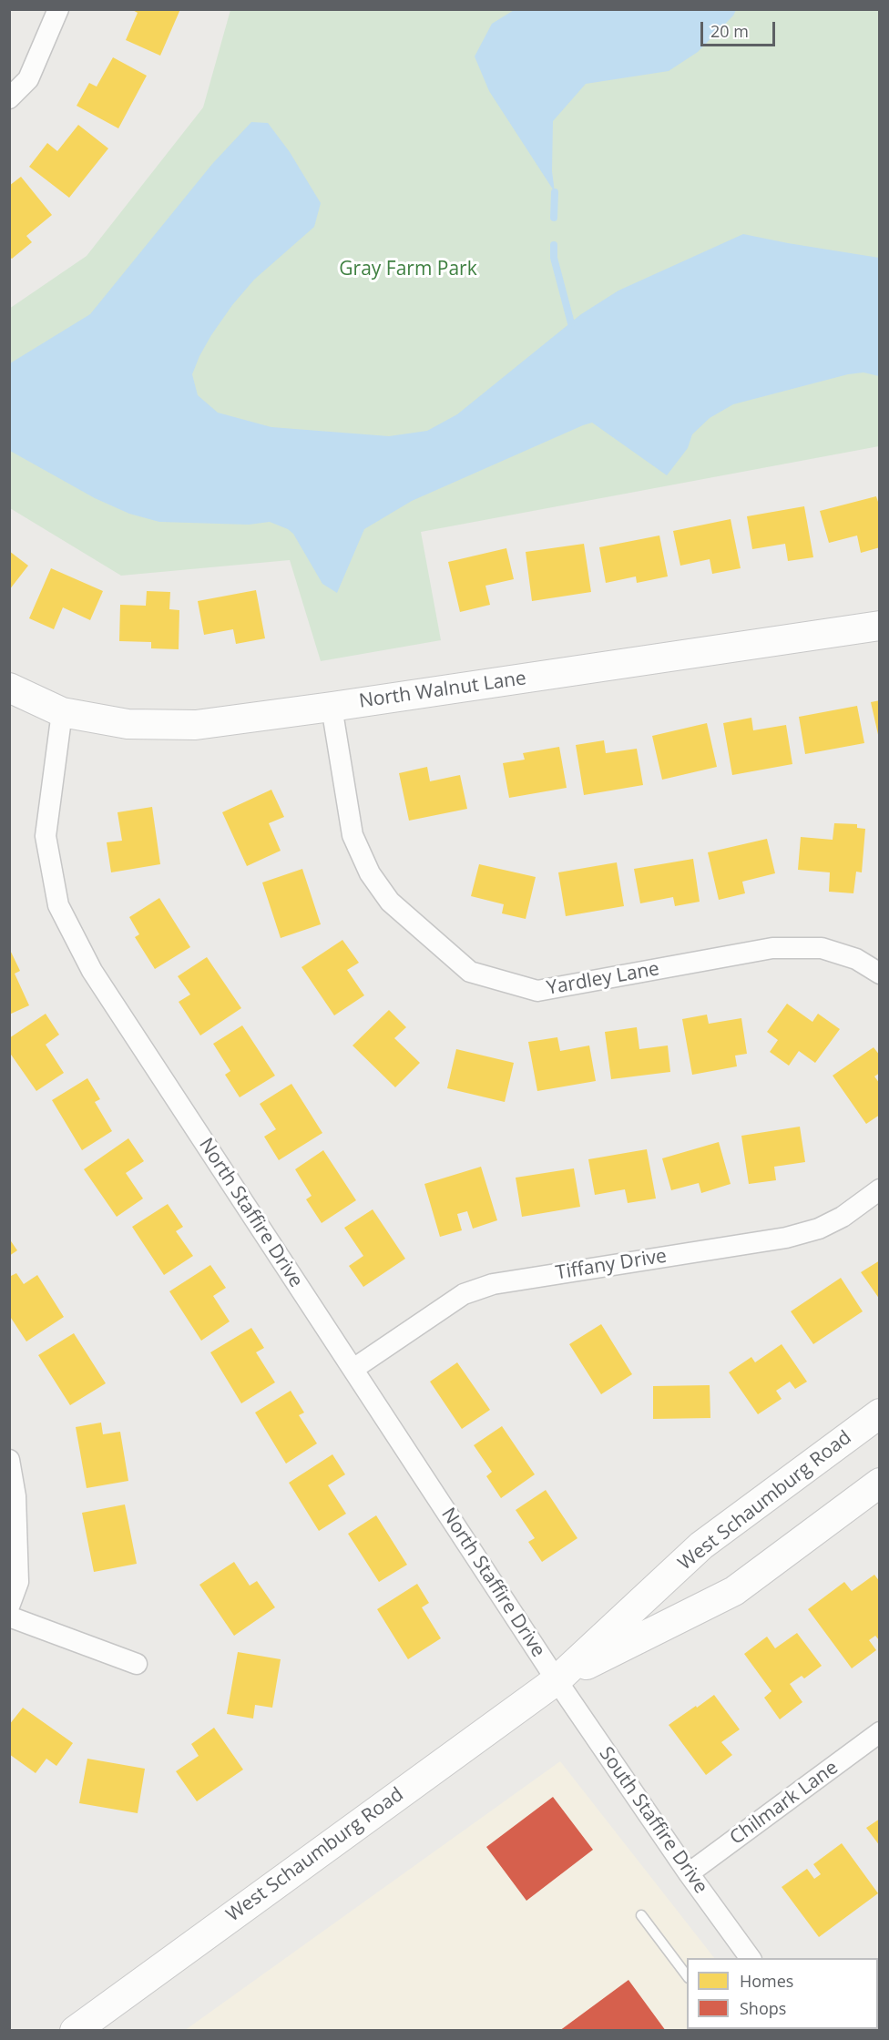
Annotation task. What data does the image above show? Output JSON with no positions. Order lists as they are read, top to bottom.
{
  "streets": {
    "main road": ["North Walnut Lane", "West Schaumburg Road"],
    "street": [
      "Yardley Lane",
      "North Staffire Drive",
      "Tiffany Drive",
      "Chilmark Lane",
      "South Staffire Drive"
    ]
  },
  "crossings": [
    ["North Walnut Lane", "Yardley Lane"],
    ["North Walnut Lane", "North Staffire Drive"],
    ["North Staffire Drive", "Tiffany Drive"],
    ["North Staffire Drive", "West Schaumburg Road"],
    ["North Staffire Drive", "South Staffire Drive"],
    ["West Schaumburg Road", "South Staffire Drive"],
    ["Chilmark Lane", "South Staffire Drive"]
  ],
  "parks": ["Gray Farm Park"],
  "legend": ["Homes", "Shops"],
  "scale_bar": "20 m"
}
